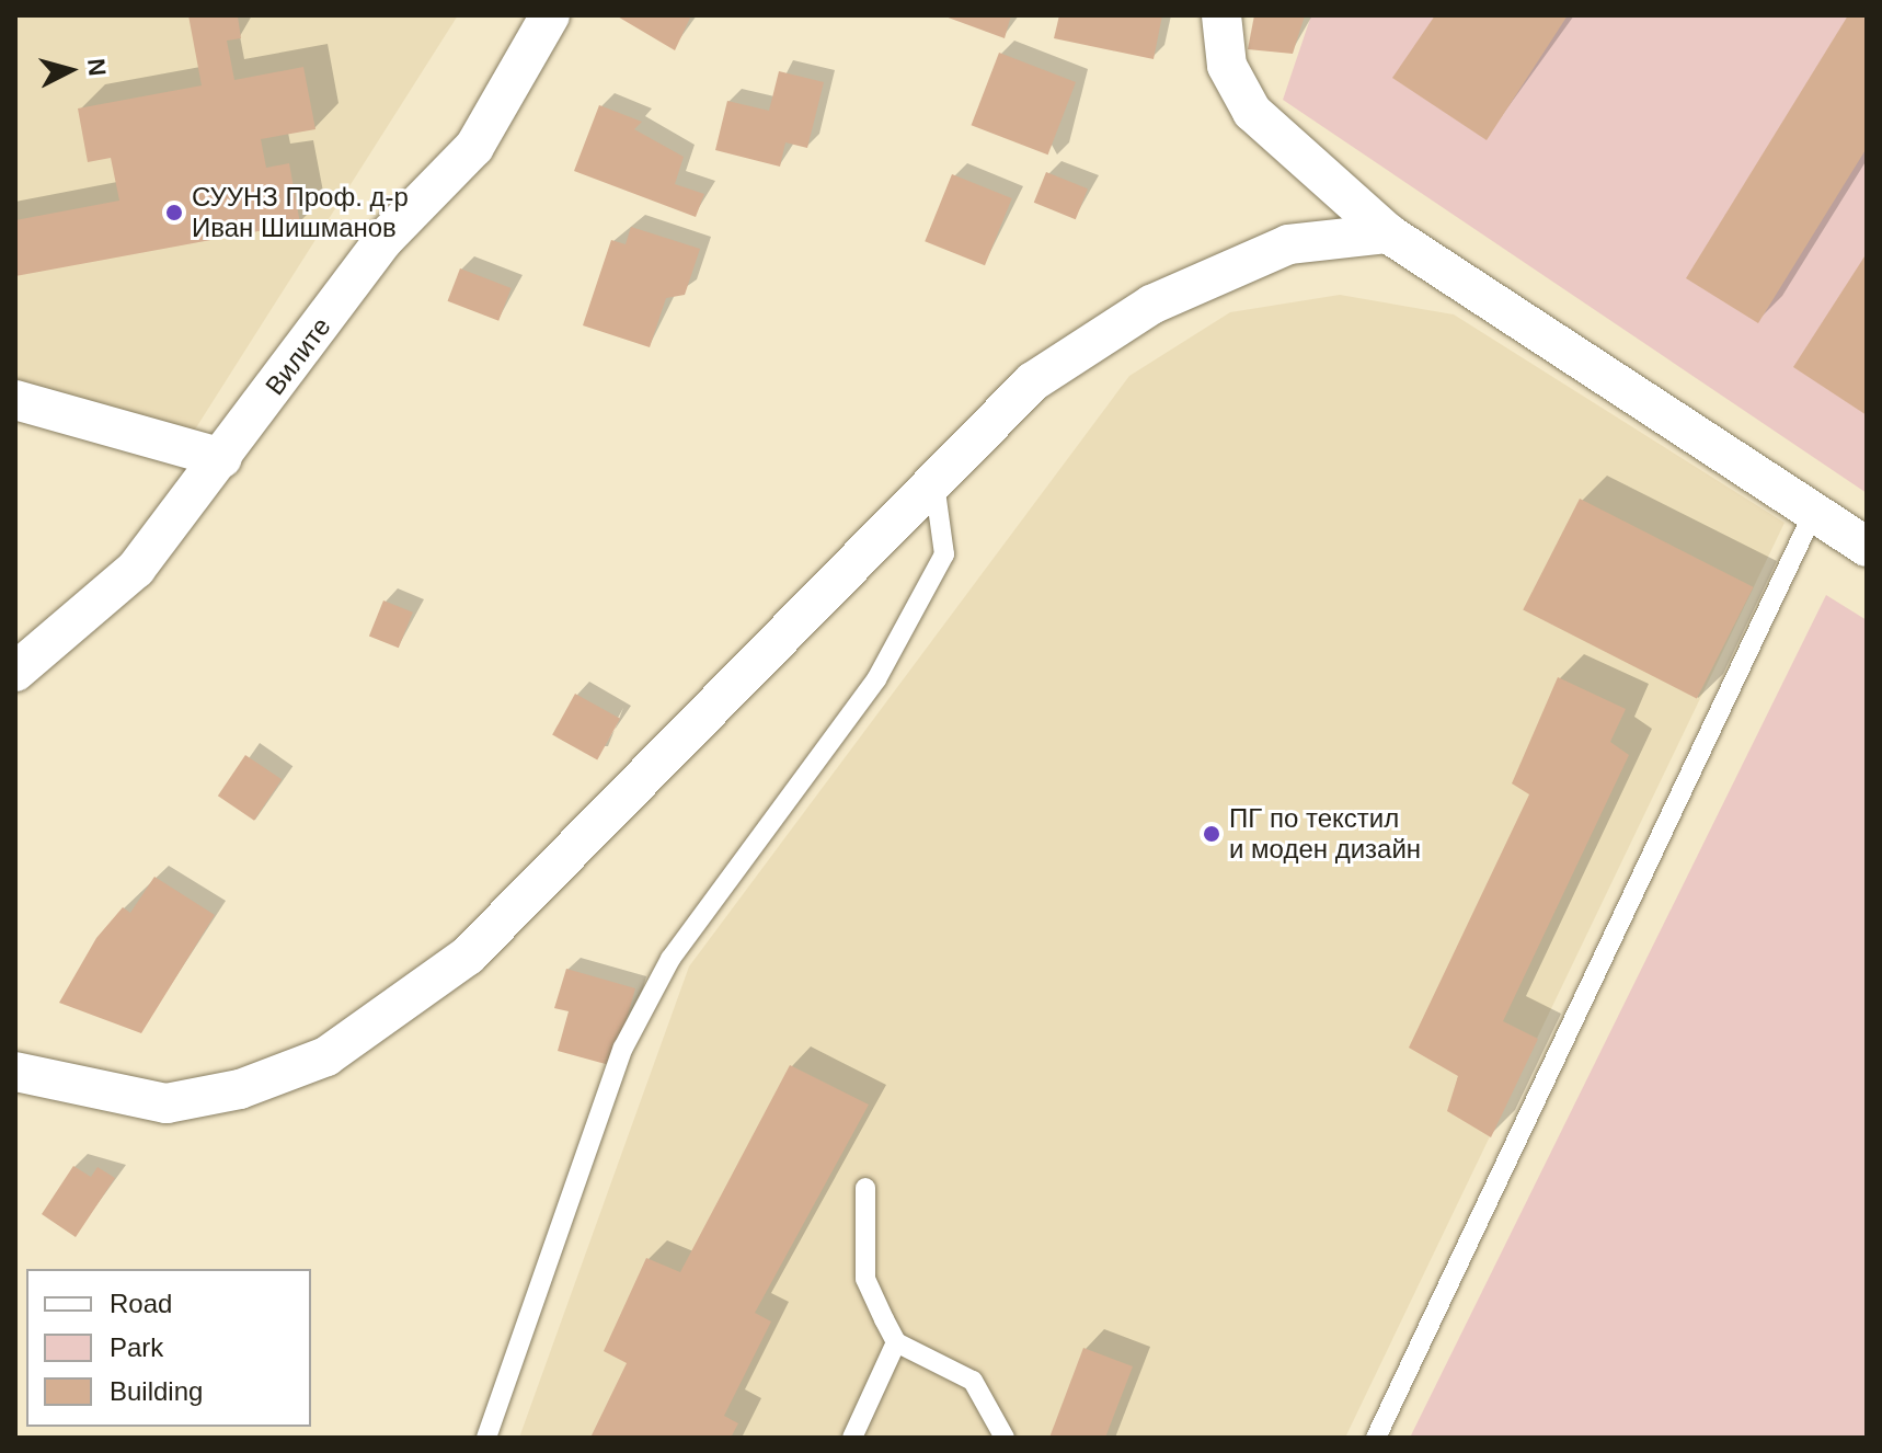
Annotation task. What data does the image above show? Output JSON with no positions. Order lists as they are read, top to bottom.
{
  "streets": {
    "street": ["Вилите"]
  },
  "places": ["СУУНЗ Проф. д-р Иван Шишманов", "ПГ по текстил и моден дизайн"],
  "legend": ["Road", "Park", "Building"],
  "north": "right"
}
